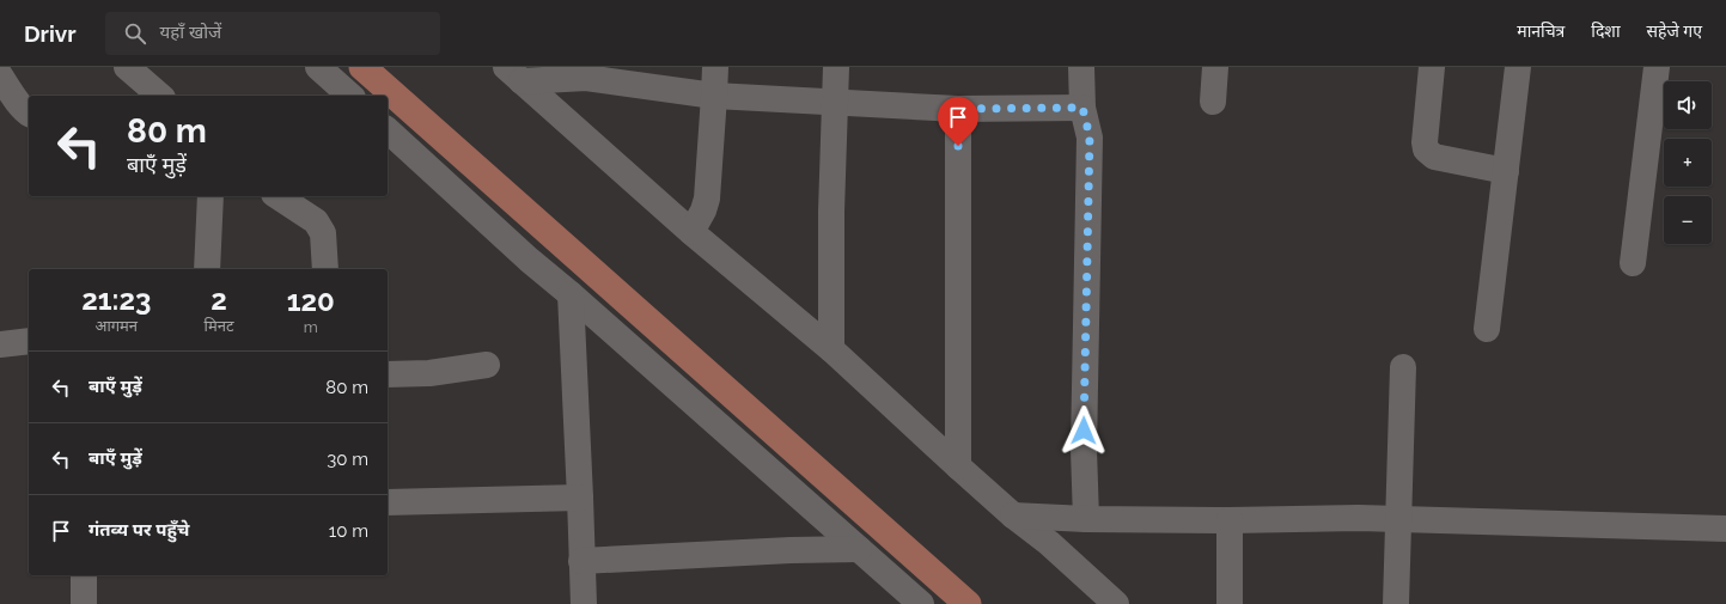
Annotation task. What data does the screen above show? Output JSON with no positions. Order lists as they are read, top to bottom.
{
  "page": {
    "header": "Drivr",
    "search": "यहाँ खोजें",
    "nav": ["मानचित्र", "दिशा", "सहेजे गए"],
    "map_buttons": ["+", "−"],
    "turn": ["80 m", "बाएँ मुड़ें"],
    "eta": [
      "21:23",
      "आगमन",
      "2",
      "मिनट",
      "120",
      "m"
    ],
    "list": [
      {
        "name": "बाएँ मुड़ें",
        "value": "80 m"
      },
      {
        "name": "बाएँ मुड़ें",
        "value": "30 m"
      },
      {
        "name": "गंतव्य पर पहुँचे",
        "value": "10 m"
      }
    ]
  }
}
